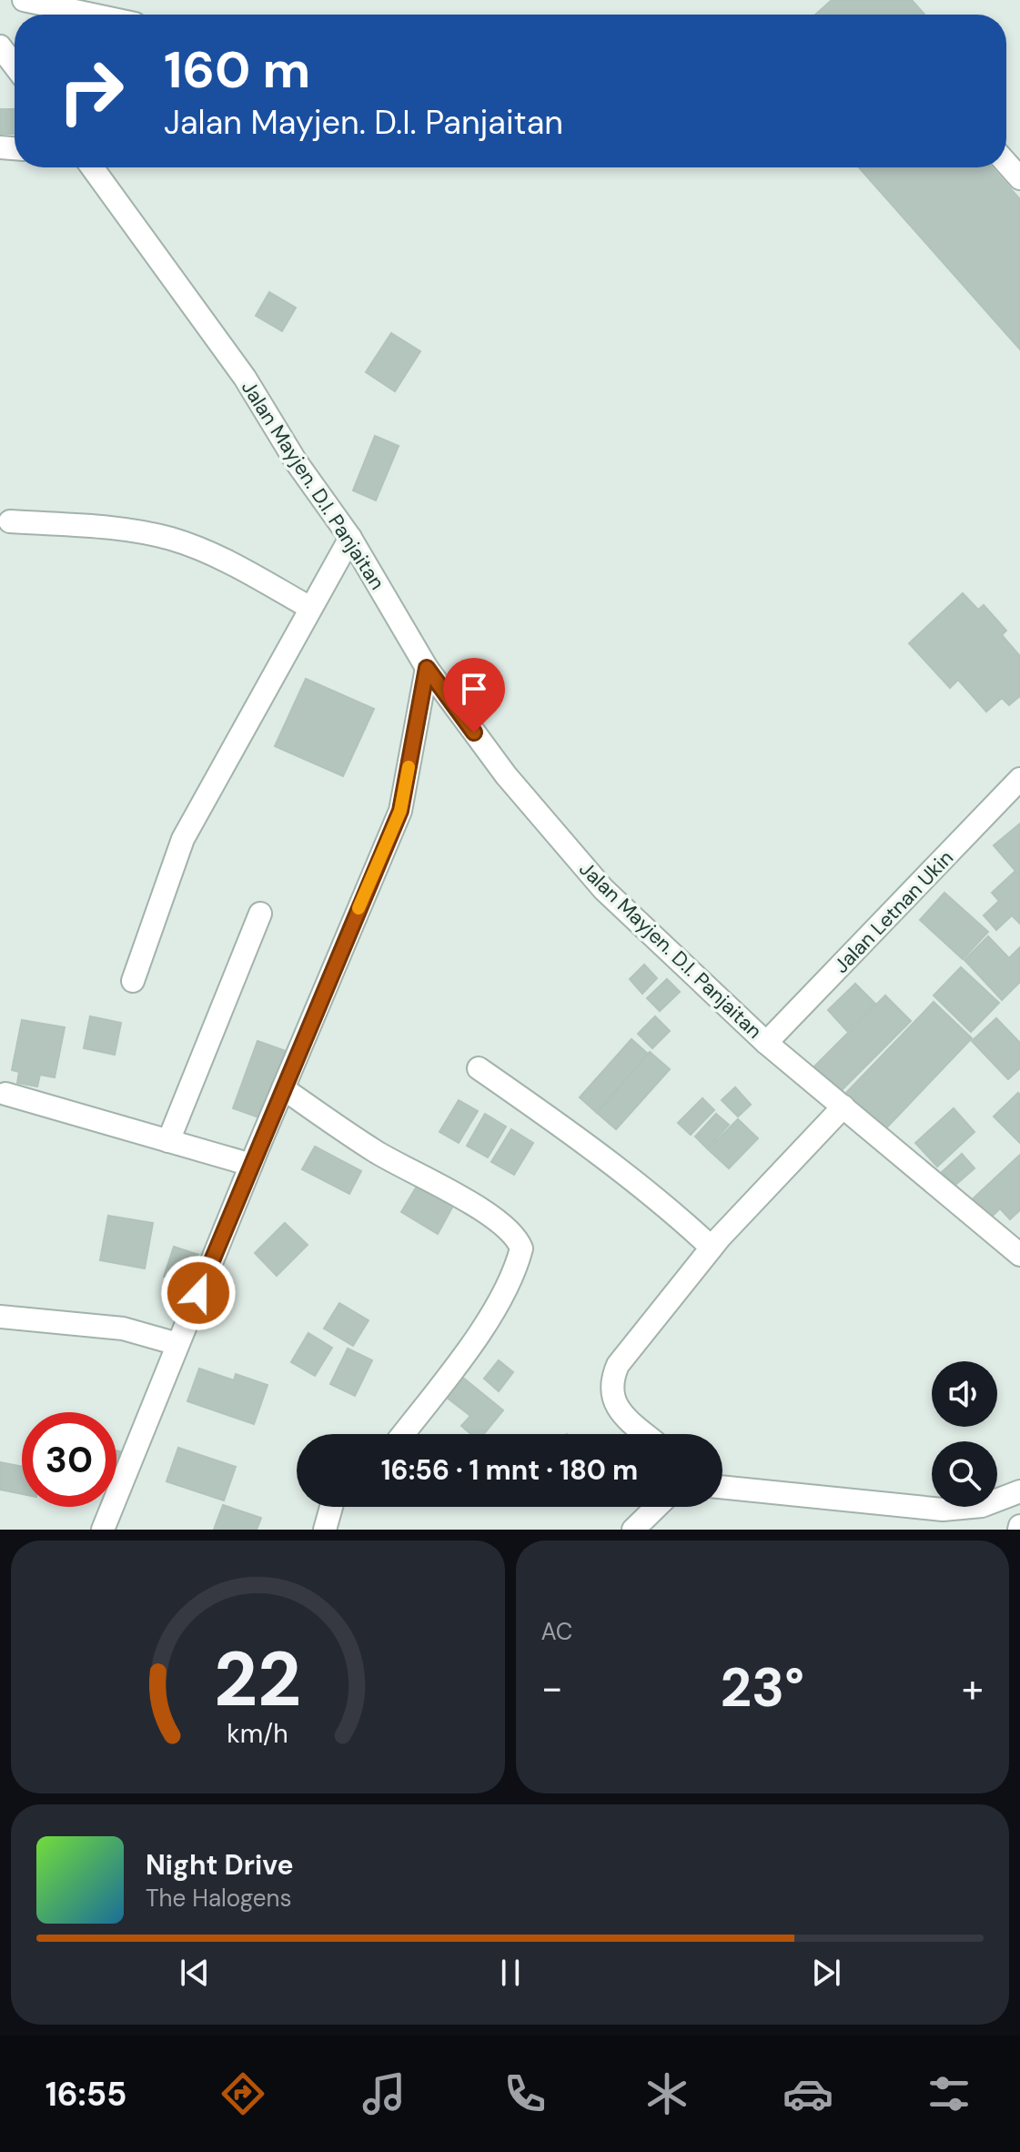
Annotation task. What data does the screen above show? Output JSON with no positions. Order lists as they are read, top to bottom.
{
  "streets": {
    "street": ["Jalan Mayjen. D.I. Panjaitan", "Jalan Letnan Ukin"]
  },
  "crossings": [
    ["Jalan Mayjen. D.I. Panjaitan", "Jalan Letnan Ukin"]
  ],
  "page": {
    "turn": ["160 m", "Jalan Mayjen. D.I. Panjaitan"],
    "limit": "30",
    "trip": "16:56 · 1 mnt · 180 m",
    "tile": "AC",
    "heat": ["−", "23°", "+"],
    "song": ["Night Drive", "The Halogens"],
    "tabs": "16:55",
    "gauge": ["22", "km/h"]
  }
}
